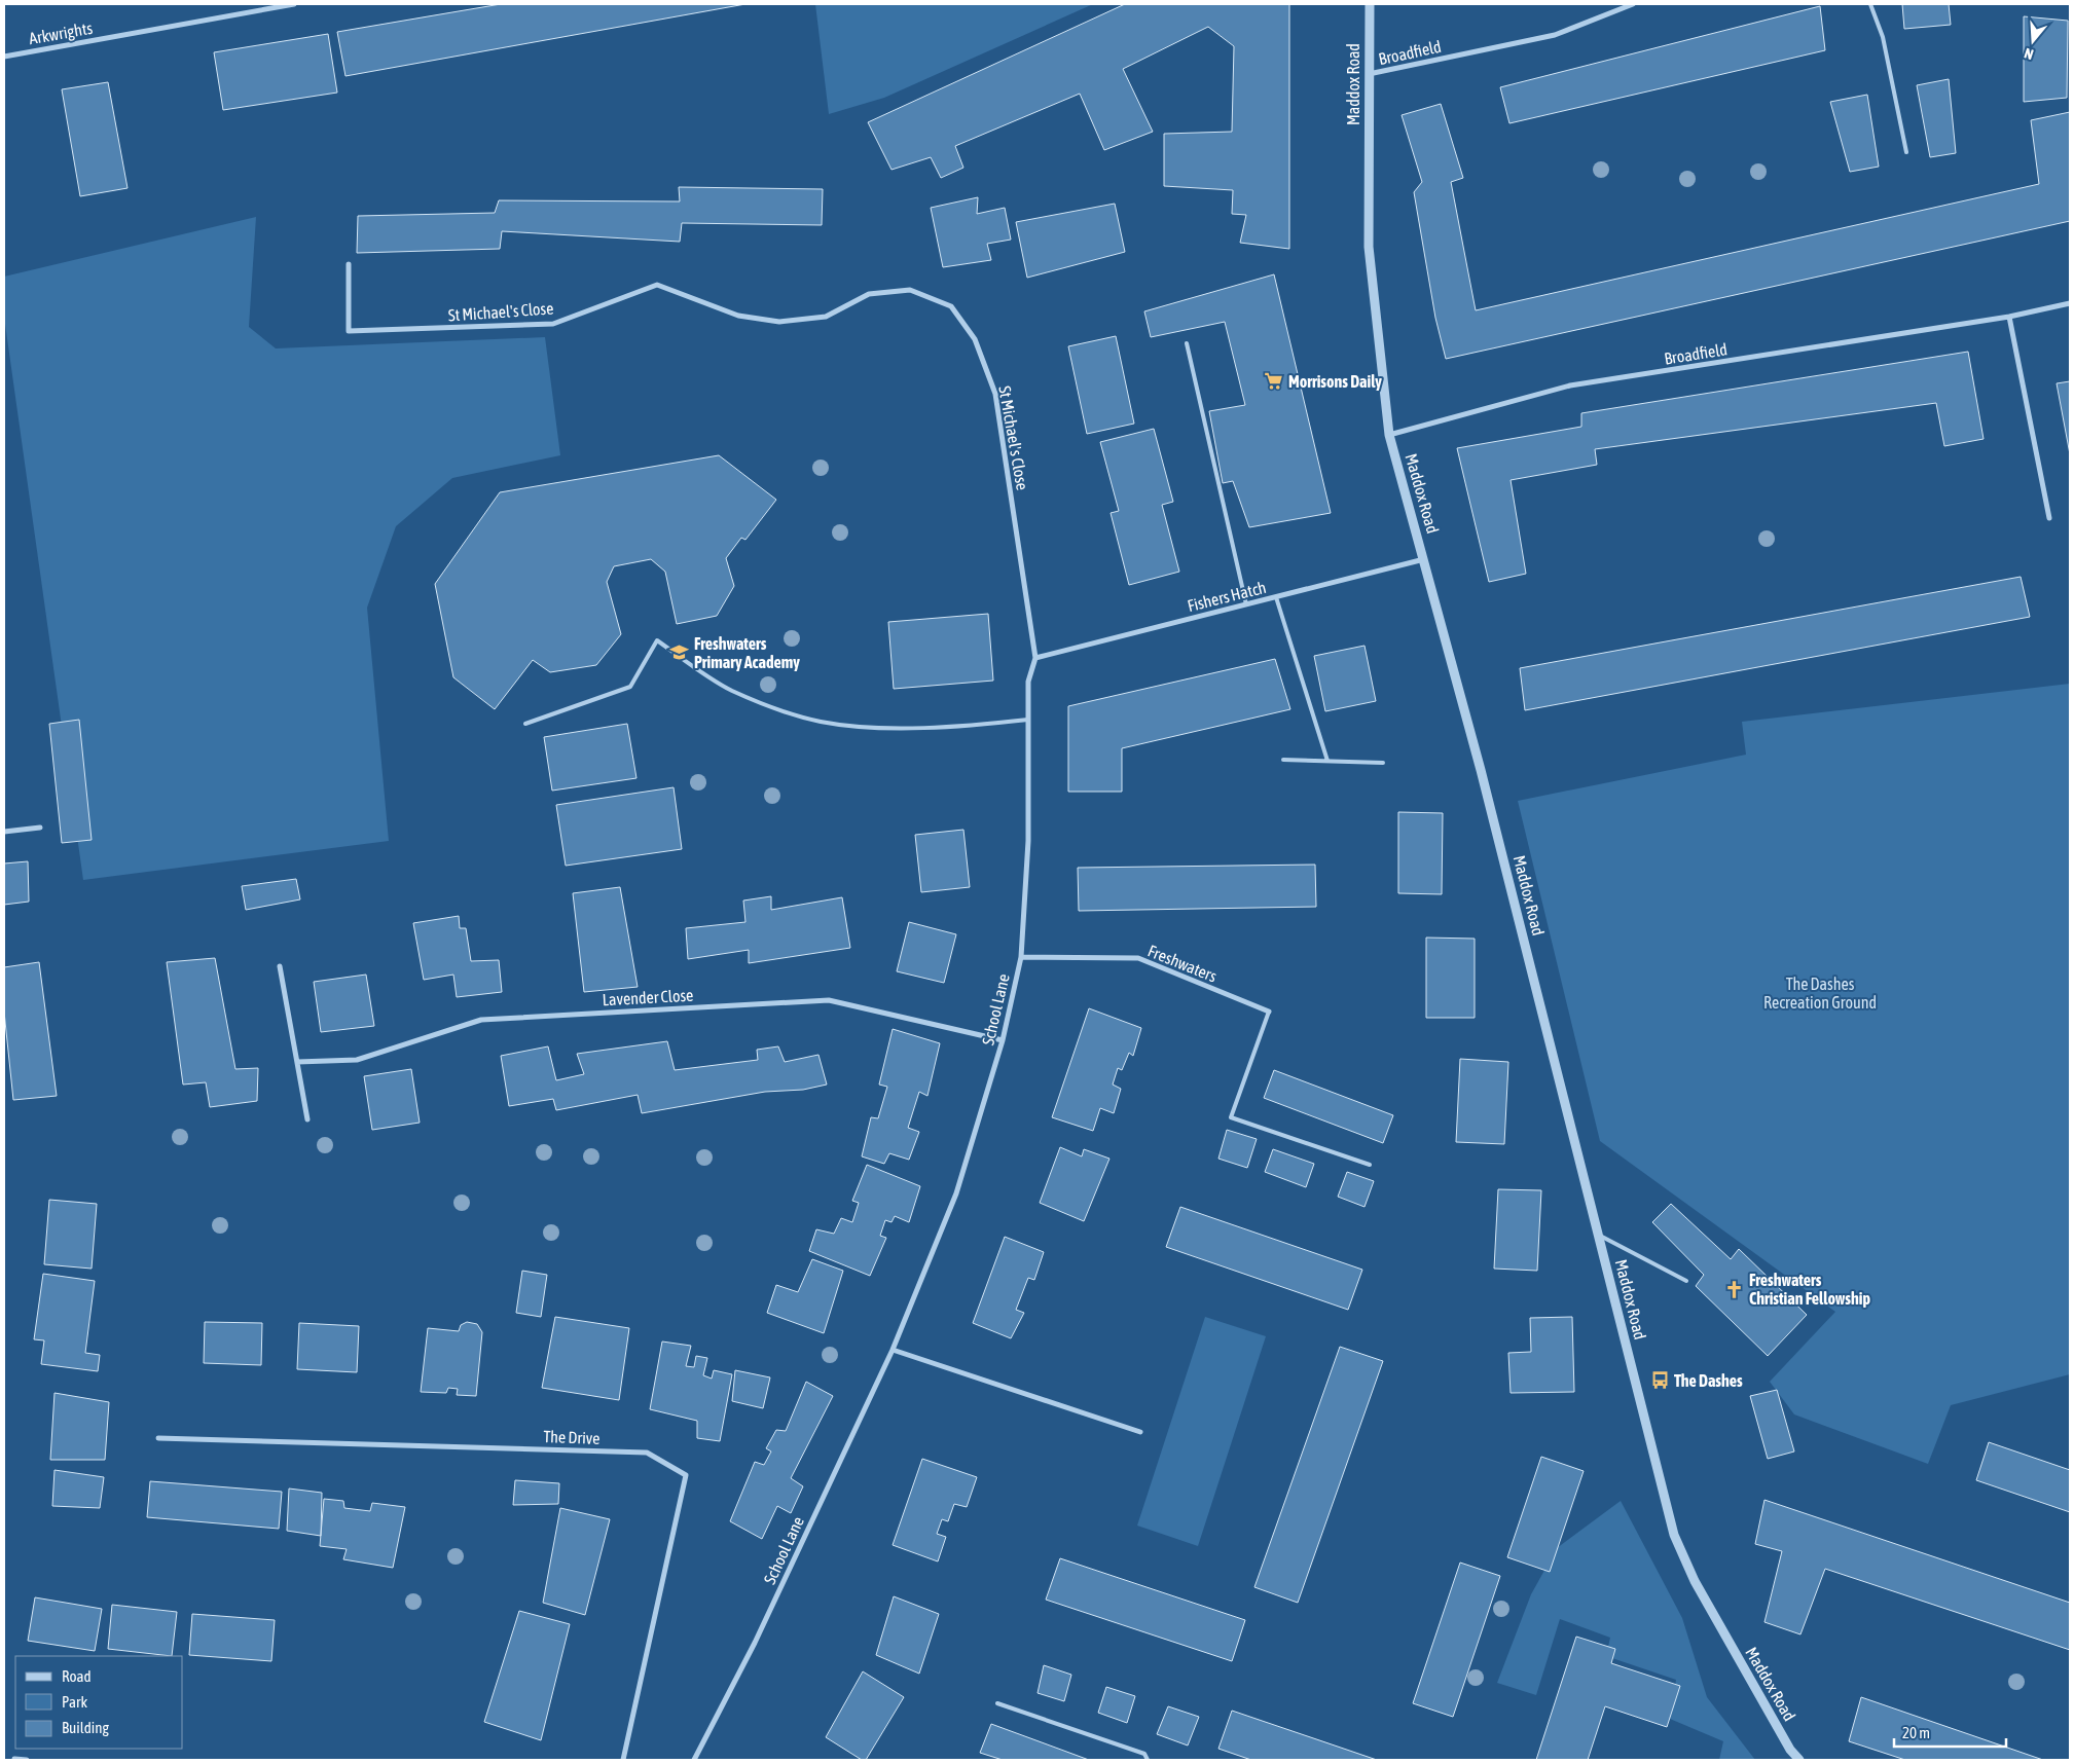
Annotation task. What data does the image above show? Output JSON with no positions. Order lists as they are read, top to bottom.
{
  "streets": {
    "street": [
      "Arkwrights",
      "Broadfield",
      "Maddox Road",
      "St Michael's Close",
      "Fishers Hatch",
      "Freshwaters",
      "Lavender Close",
      "School Lane",
      "The Drive"
    ]
  },
  "crossings": [
    ["Broadfield", "Maddox Road"],
    ["Maddox Road", "Fishers Hatch"],
    ["St Michael's Close", "Fishers Hatch"],
    ["St Michael's Close", "School Lane"],
    ["Fishers Hatch", "School Lane"],
    ["Freshwaters", "School Lane"],
    ["Lavender Close", "School Lane"]
  ],
  "parks": ["The Dashes Recreation Ground"],
  "places": {
    "supermarket": ["Morrisons Daily"],
    "school or university": ["Freshwaters Primary Academy"],
    "church": ["Freshwaters Christian Fellowship"],
    "bus stop": ["The Dashes"]
  },
  "legend": ["Road", "Park", "Building"],
  "scale_bar": "20 m",
  "north": "bottom"
}
